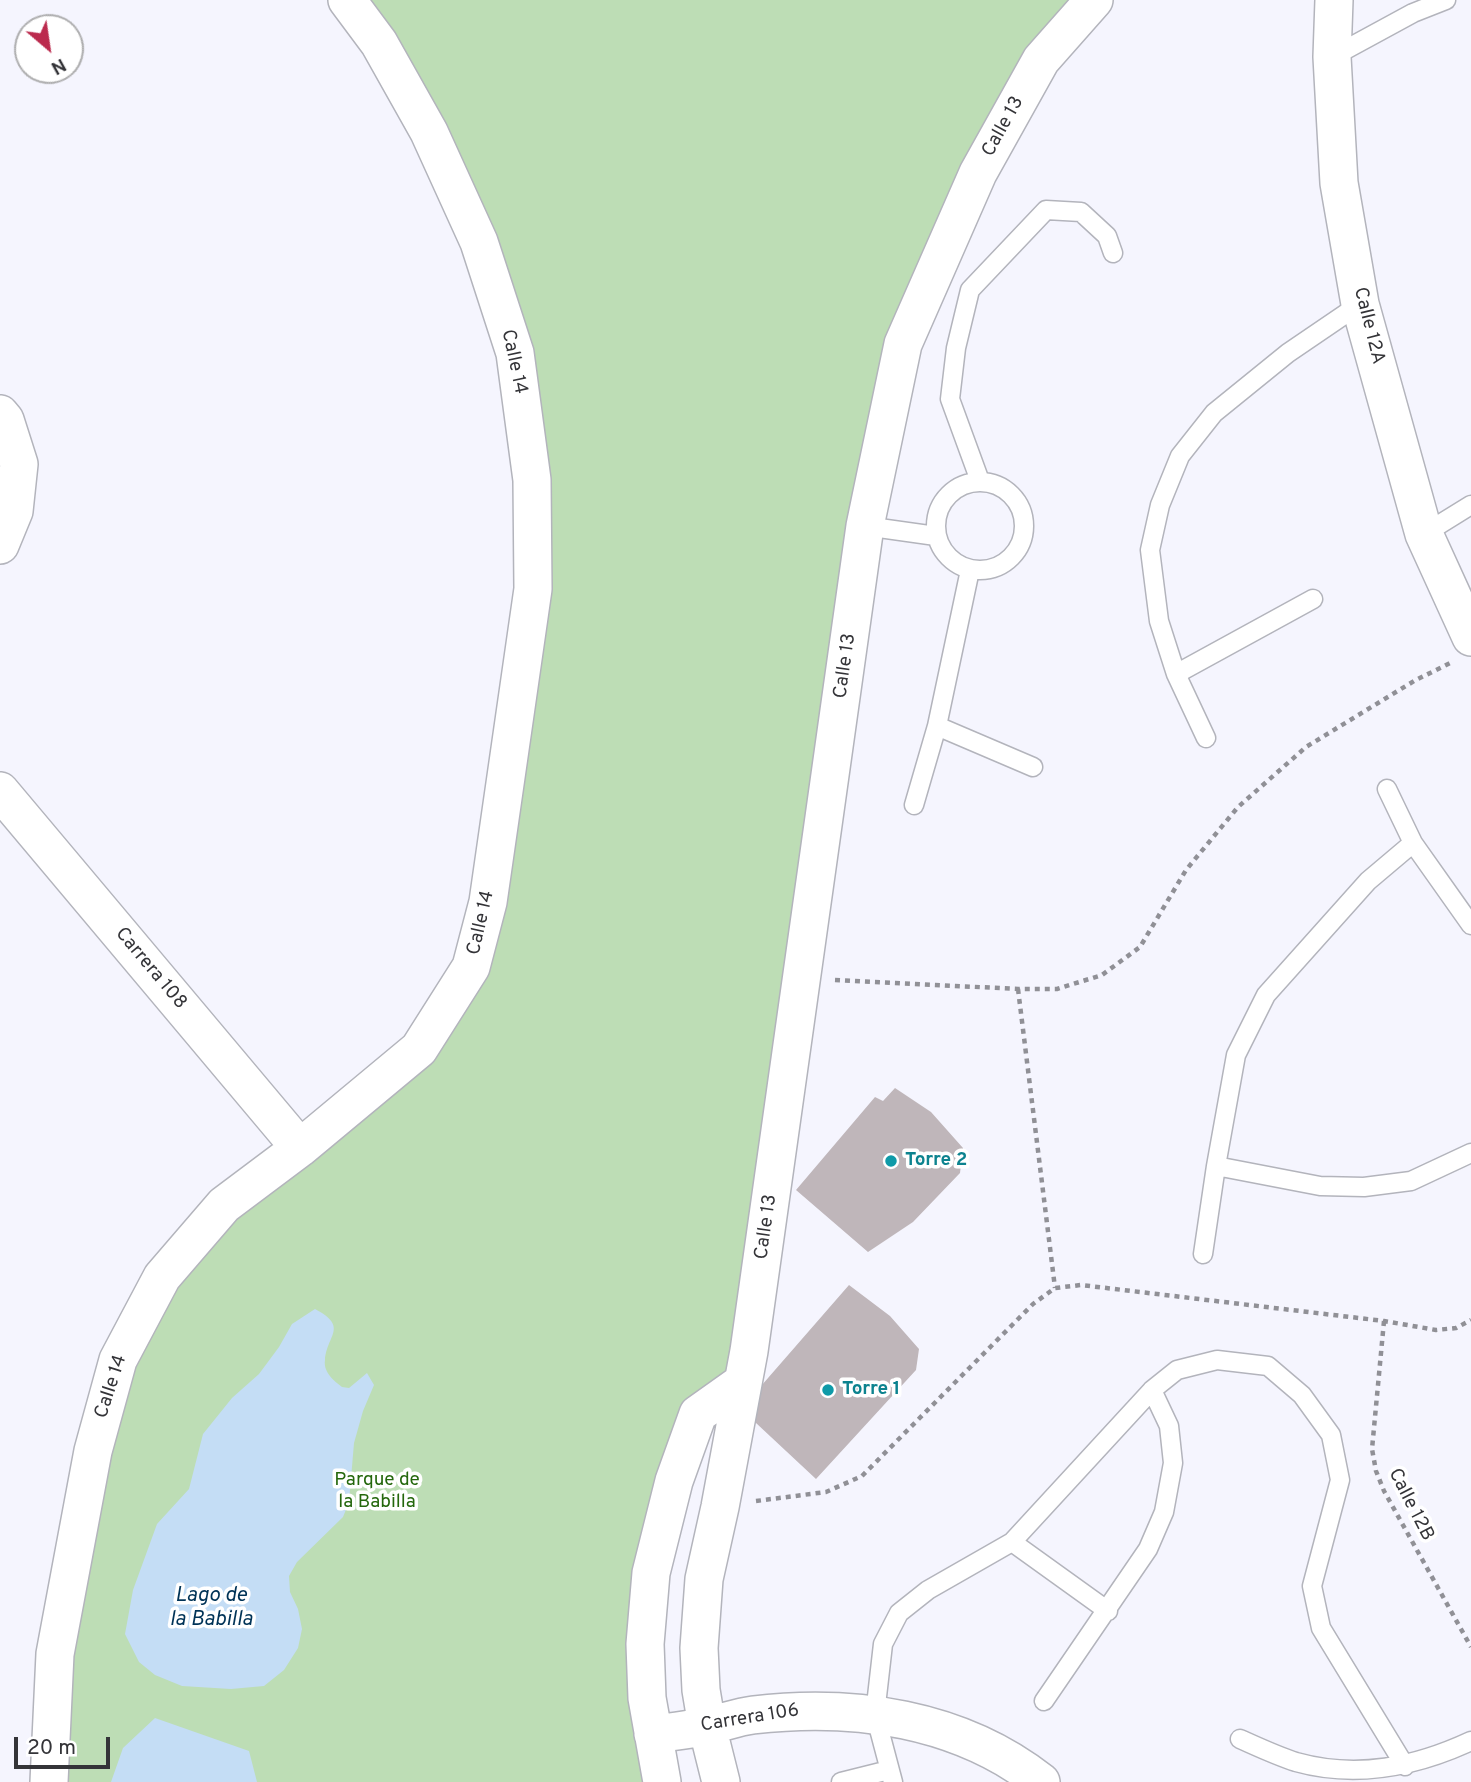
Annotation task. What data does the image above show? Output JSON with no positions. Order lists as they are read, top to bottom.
{
  "streets": {
    "street": [
      "Calle 13",
      "Calle 12A",
      "Calle 14",
      "Carrera 108",
      "Carrera 106"
    ],
    "path": ["Calle 12B"]
  },
  "crossings": [
    ["Calle 13", "Carrera 106"],
    ["Calle 14", "Carrera 108"]
  ],
  "water": ["Lago de la Babilla"],
  "parks": ["Parque de la Babilla"],
  "places": ["Torre 2", "Torre 1"],
  "scale_bar": "20 m",
  "north": "bottom right"
}
